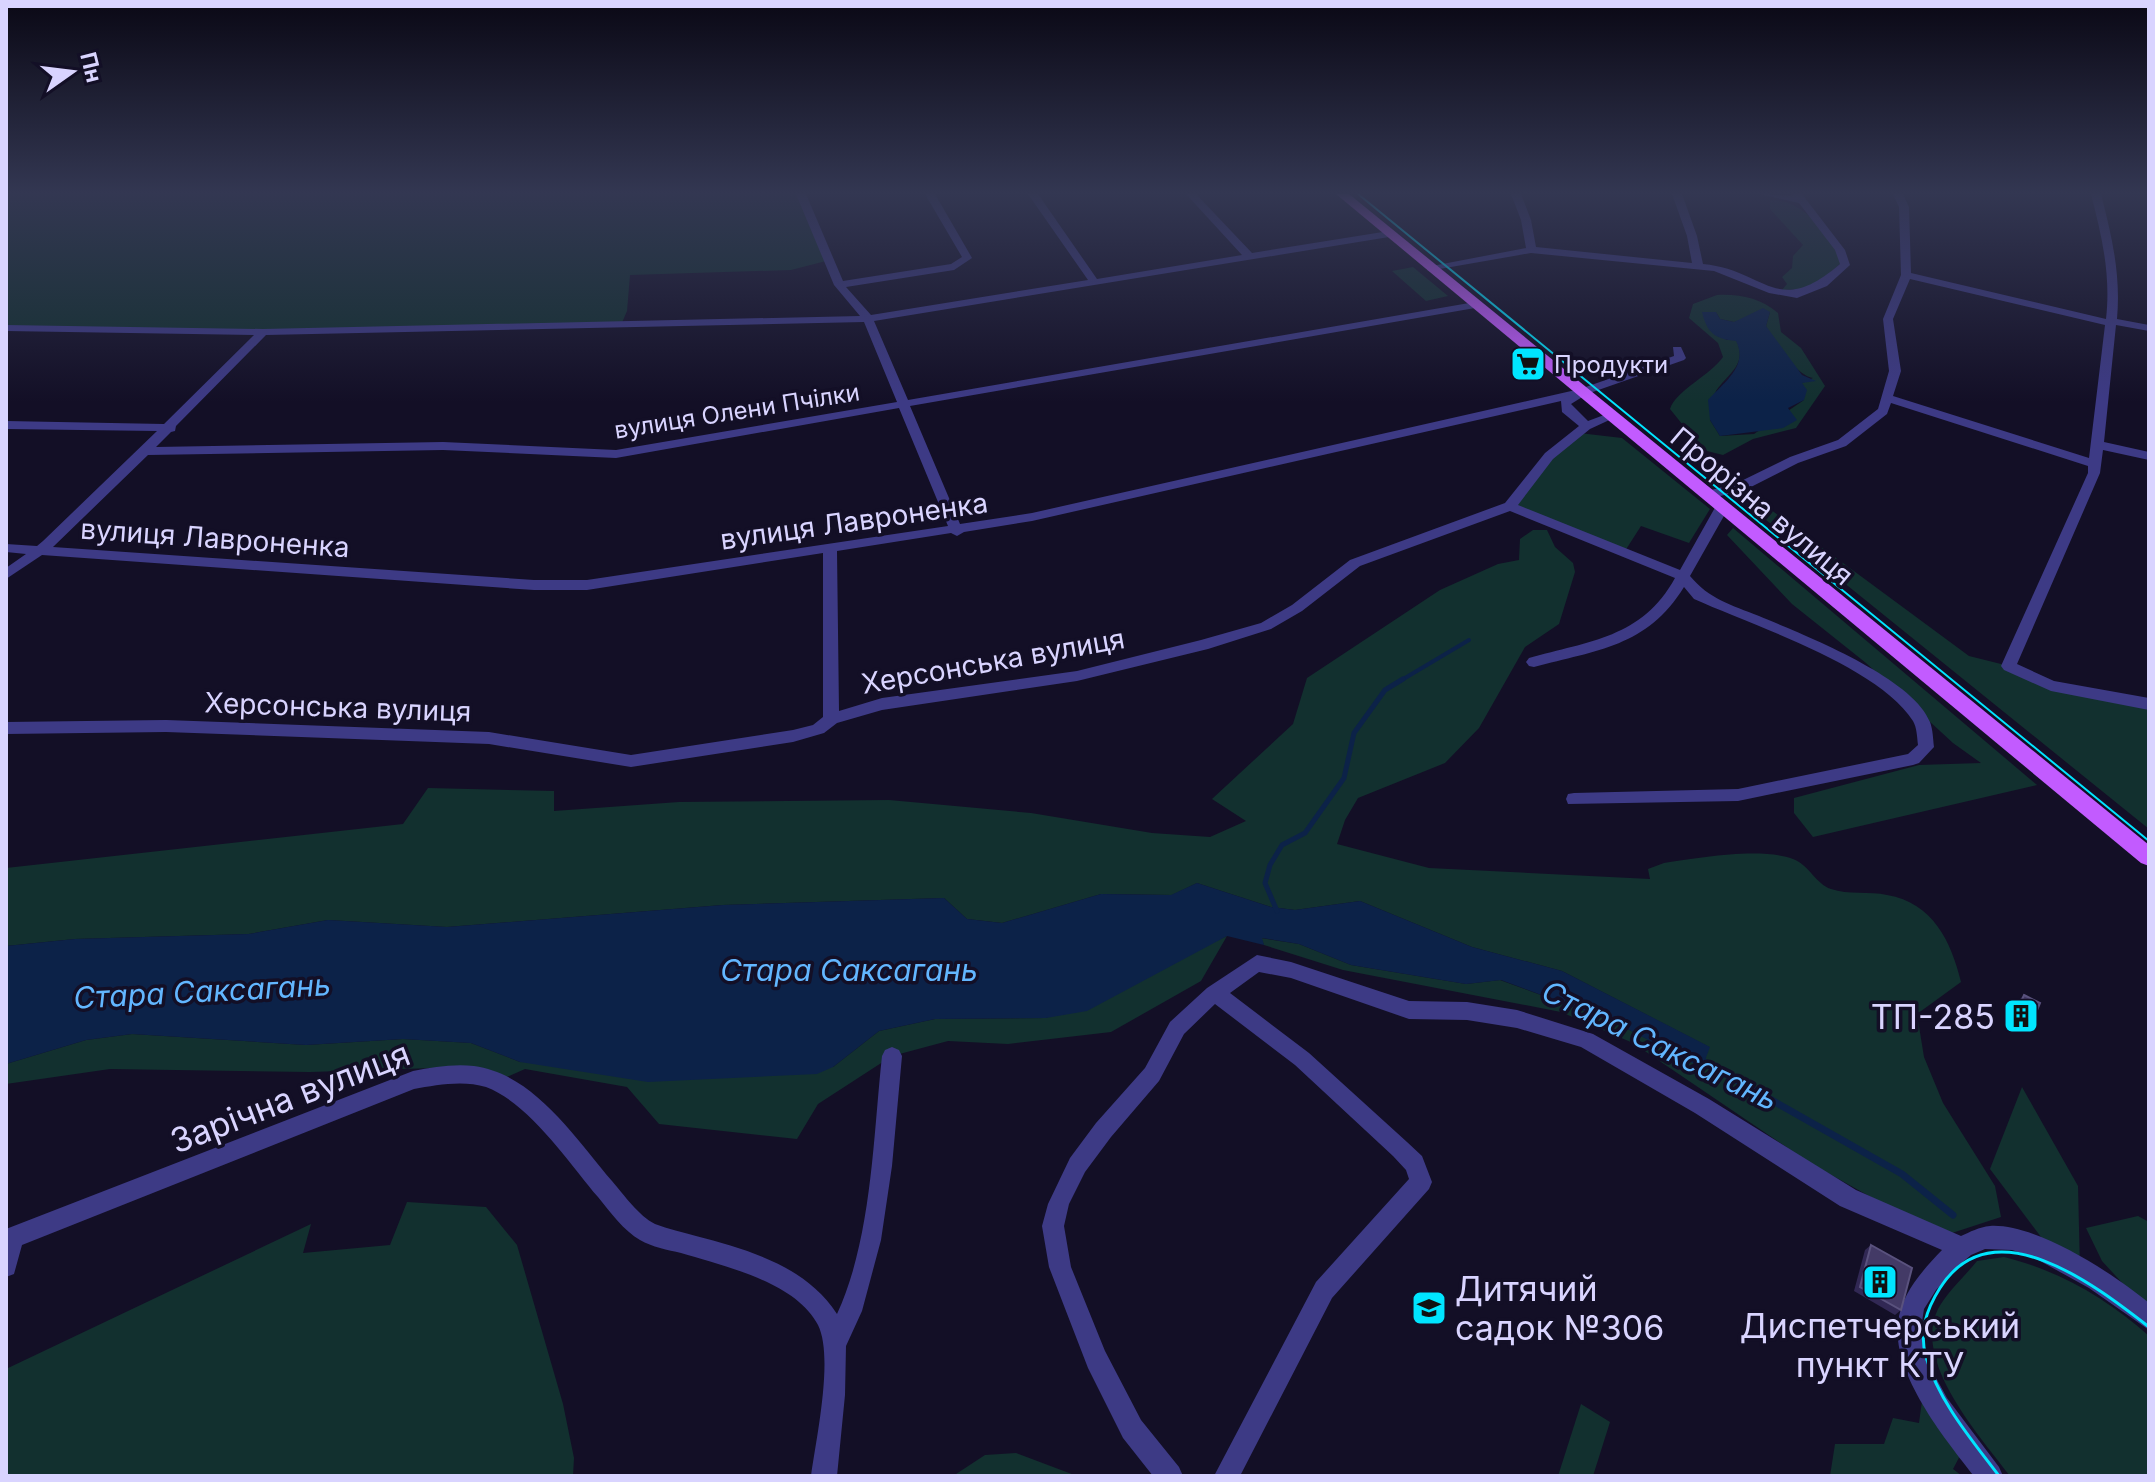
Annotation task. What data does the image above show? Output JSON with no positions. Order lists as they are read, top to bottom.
{
  "streets": {
    "main road": ["Прорізна вулиця"],
    "street": [
      "вулиця Олени Пчілки",
      "вулиця Лавроненка",
      "Херсонська вулиця",
      "Зарічна вулиця"
    ]
  },
  "crossings": [
    ["вулиця Олени Пчілки", "Прорізна вулиця"],
    ["Прорізна вулиця", "вулиця Лавроненка"]
  ],
  "water": ["Стара Саксагань"],
  "places": {
    "supermarket": ["Продукти"],
    "building": ["ТП-285", "Диспетчерський пункт КТУ"],
    "school or university": ["Дитячий садок №306"]
  },
  "north": "right"
}
